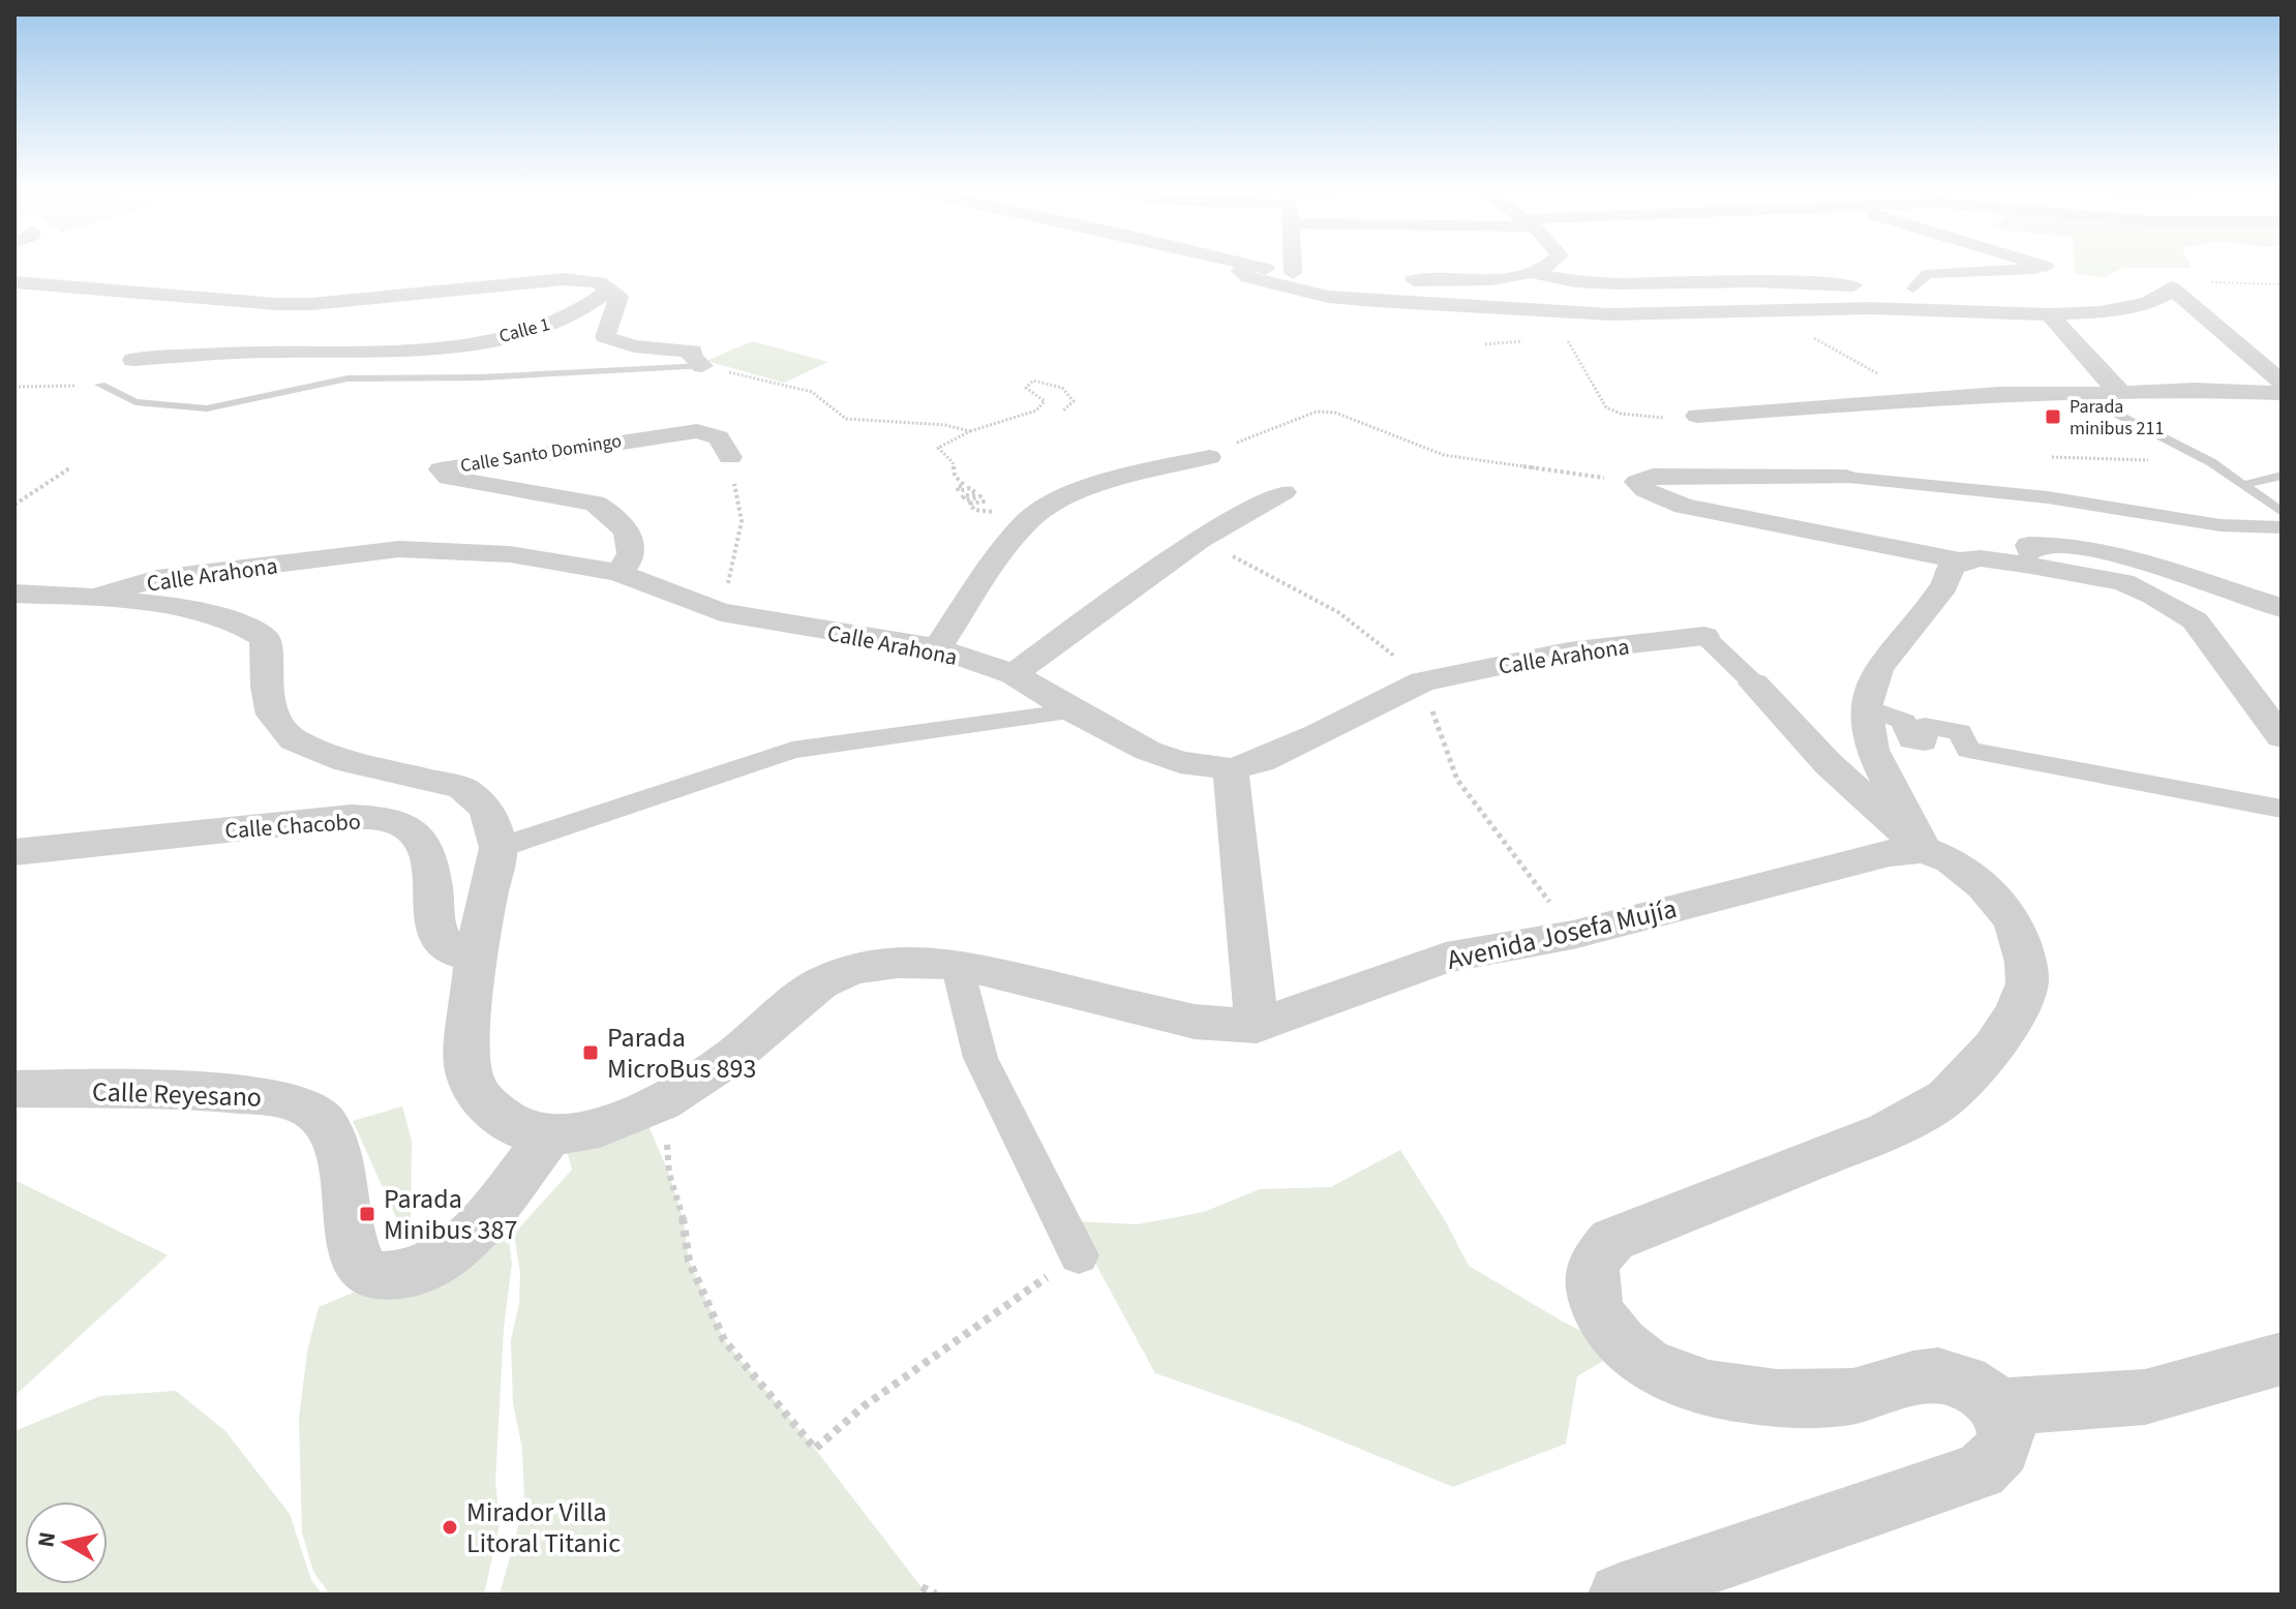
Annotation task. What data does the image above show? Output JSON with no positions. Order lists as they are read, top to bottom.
{
  "streets": {
    "street": [
      "Calle 1",
      "Calle Santo Domingo",
      "Calle Arahona",
      "Calle Chacobo",
      "Avenida Josefa Mujía",
      "Calle Reyesano"
    ]
  },
  "crossings": [
    ["Calle Santo Domingo", "Calle Arahona"],
    ["Calle Arahona", "Avenida Josefa Mujía"],
    ["Calle Chacobo", "Avenida Josefa Mujía"],
    ["Avenida Josefa Mujía", "Calle Reyesano"]
  ],
  "places": {
    "transit": ["Parada minibus 211", "Parada MicroBus 893", "Parada Minibus 387"],
    "other": ["Mirador Villa Litoral Titanic"]
  },
  "north": "left"
}
